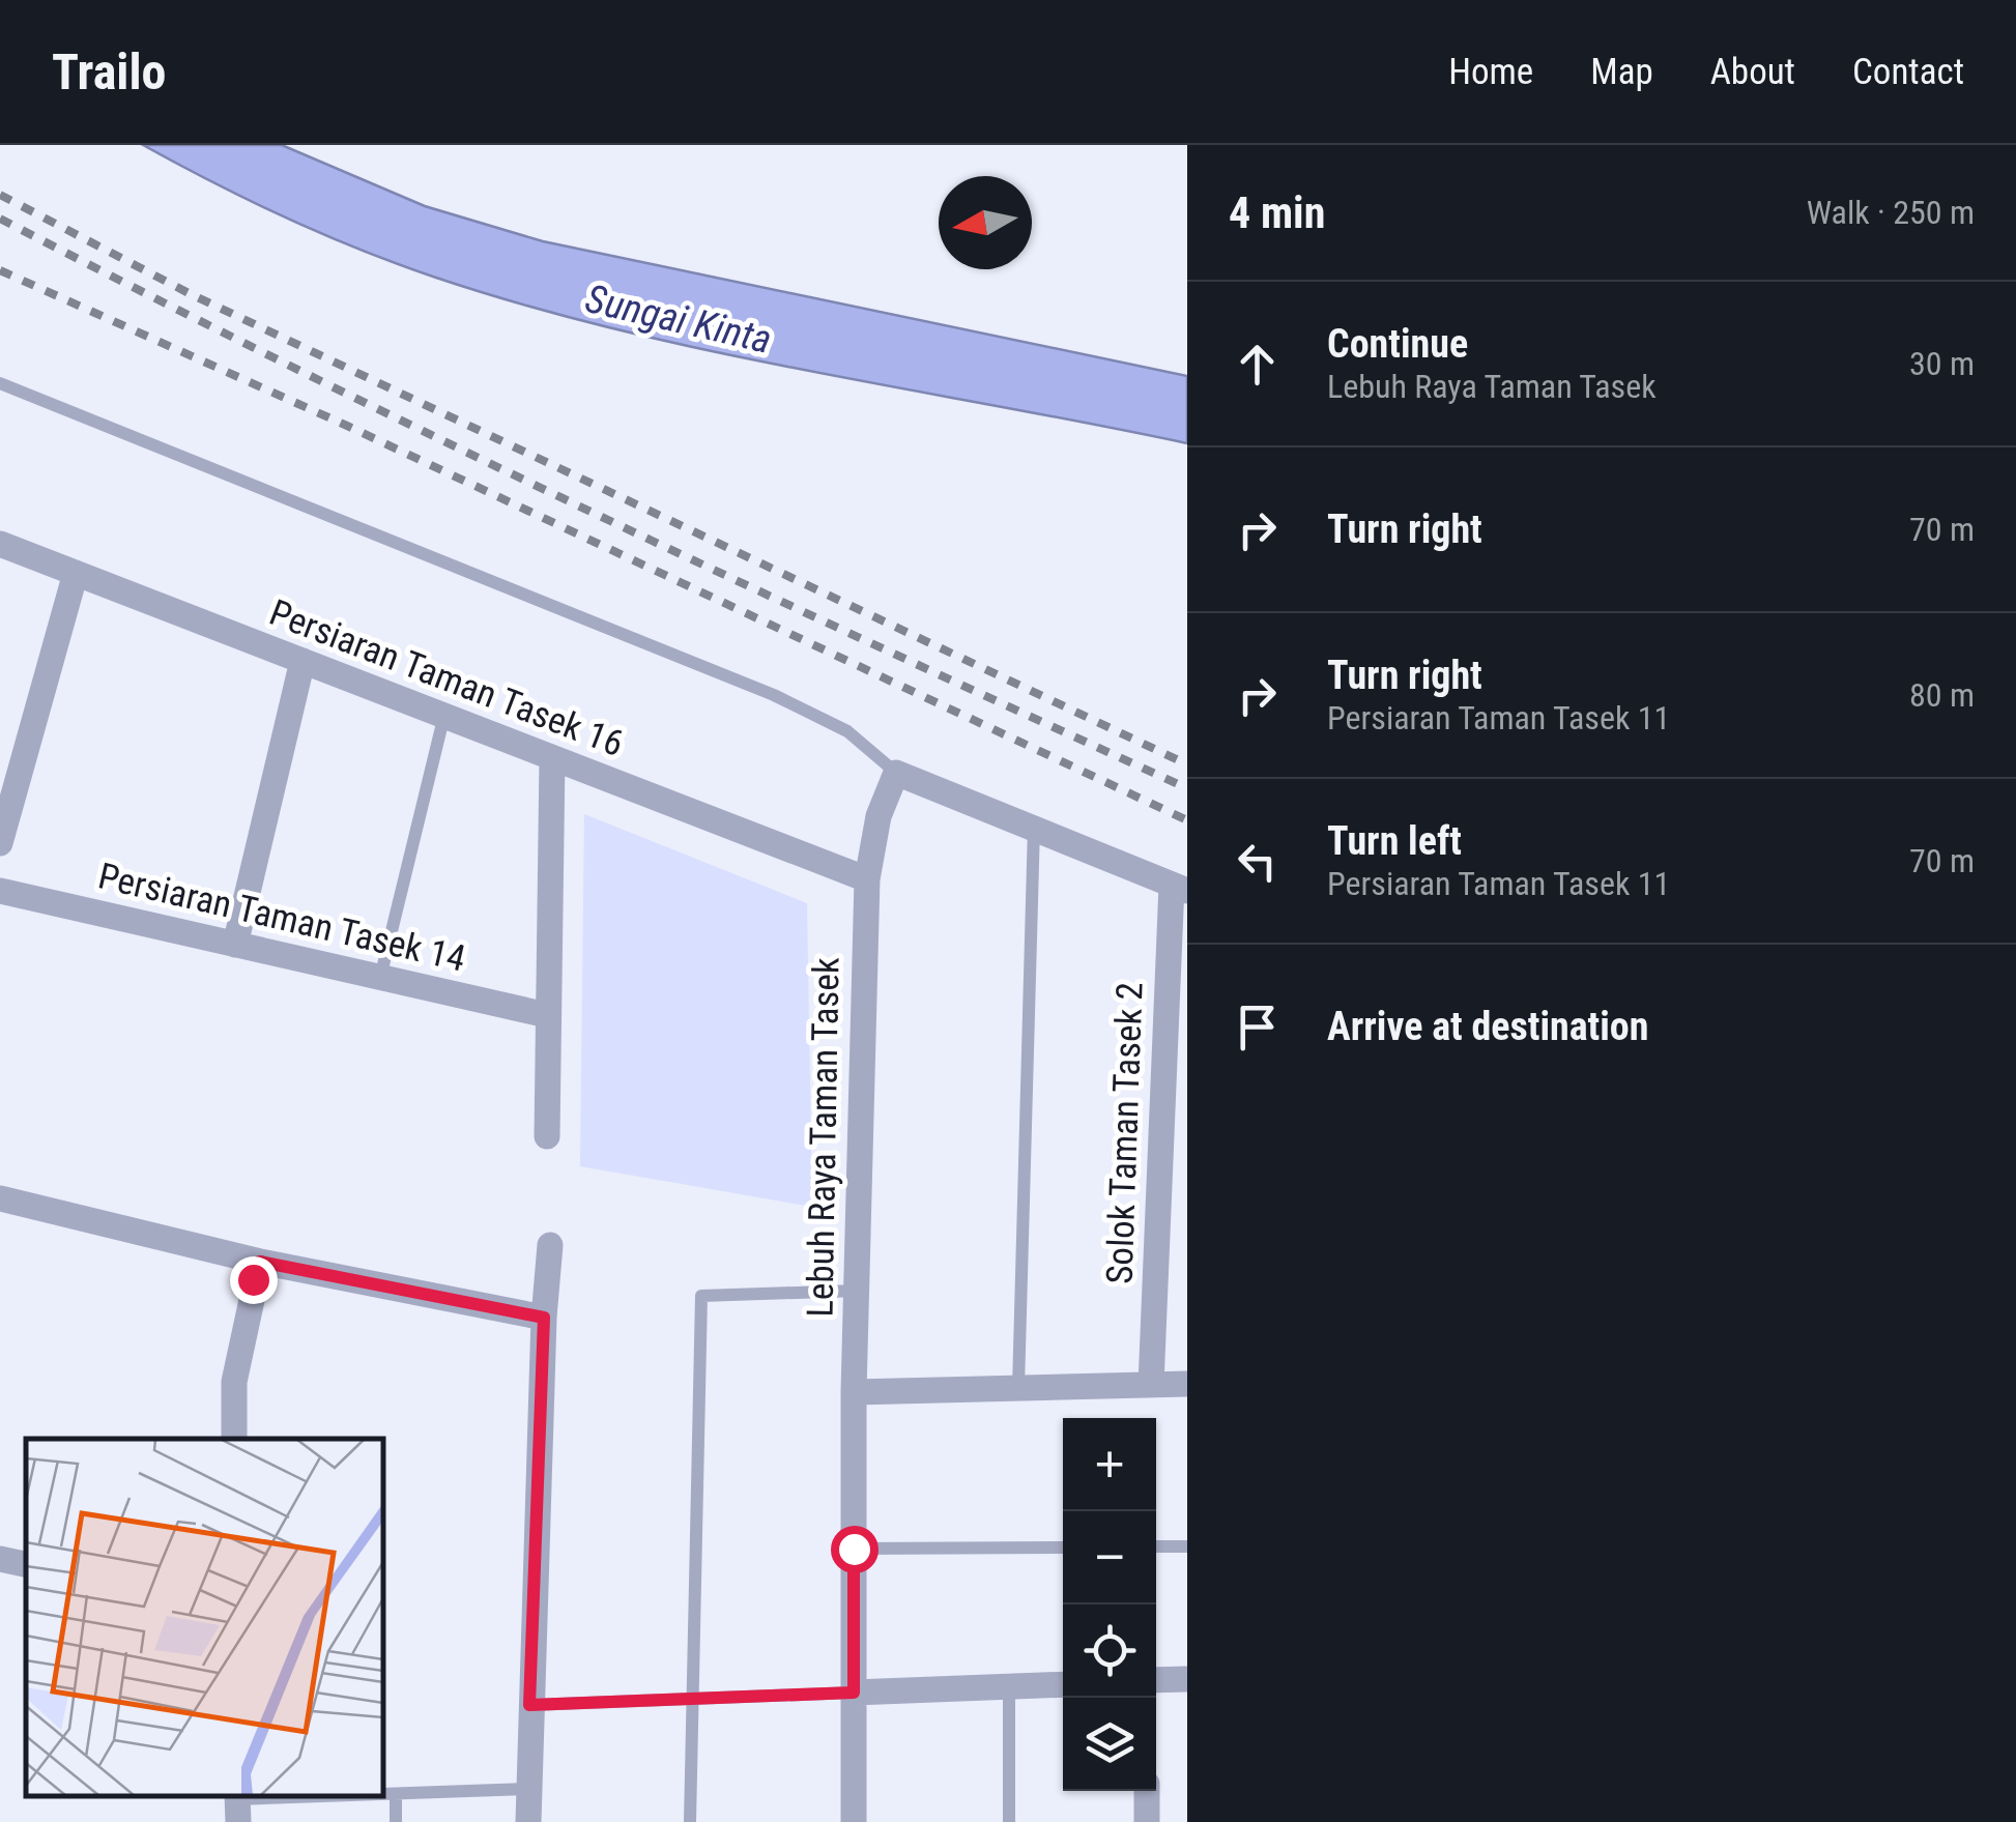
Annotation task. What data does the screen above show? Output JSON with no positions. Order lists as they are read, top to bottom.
{
  "streets": {
    "street": [
      "Persiaran Taman Tasek 16",
      "Persiaran Taman Tasek 14",
      "Solok Taman Tasek 2",
      "Lebuh Raya Taman Tasek"
    ]
  },
  "crossings": [
    ["Persiaran Taman Tasek 16", "Lebuh Raya Taman Tasek"]
  ],
  "water": ["Sungai Kinta"],
  "north": "left",
  "page": {
    "header": "Trailo",
    "nav": [
      "Home",
      "Map",
      "About",
      "Contact"
    ],
    "heading": ["4 min", "Walk · 250 m"],
    "list": [
      ["Continue", "Lebuh Raya Taman Tasek", "30 m"],
      ["Turn right", "70 m"],
      ["Turn right", "Persiaran Taman Tasek 11", "80 m"],
      ["Turn left", "Persiaran Taman Tasek 11", "70 m"],
      "Arrive at destination"
    ],
    "map_buttons": ["+", "−"]
  }
}
